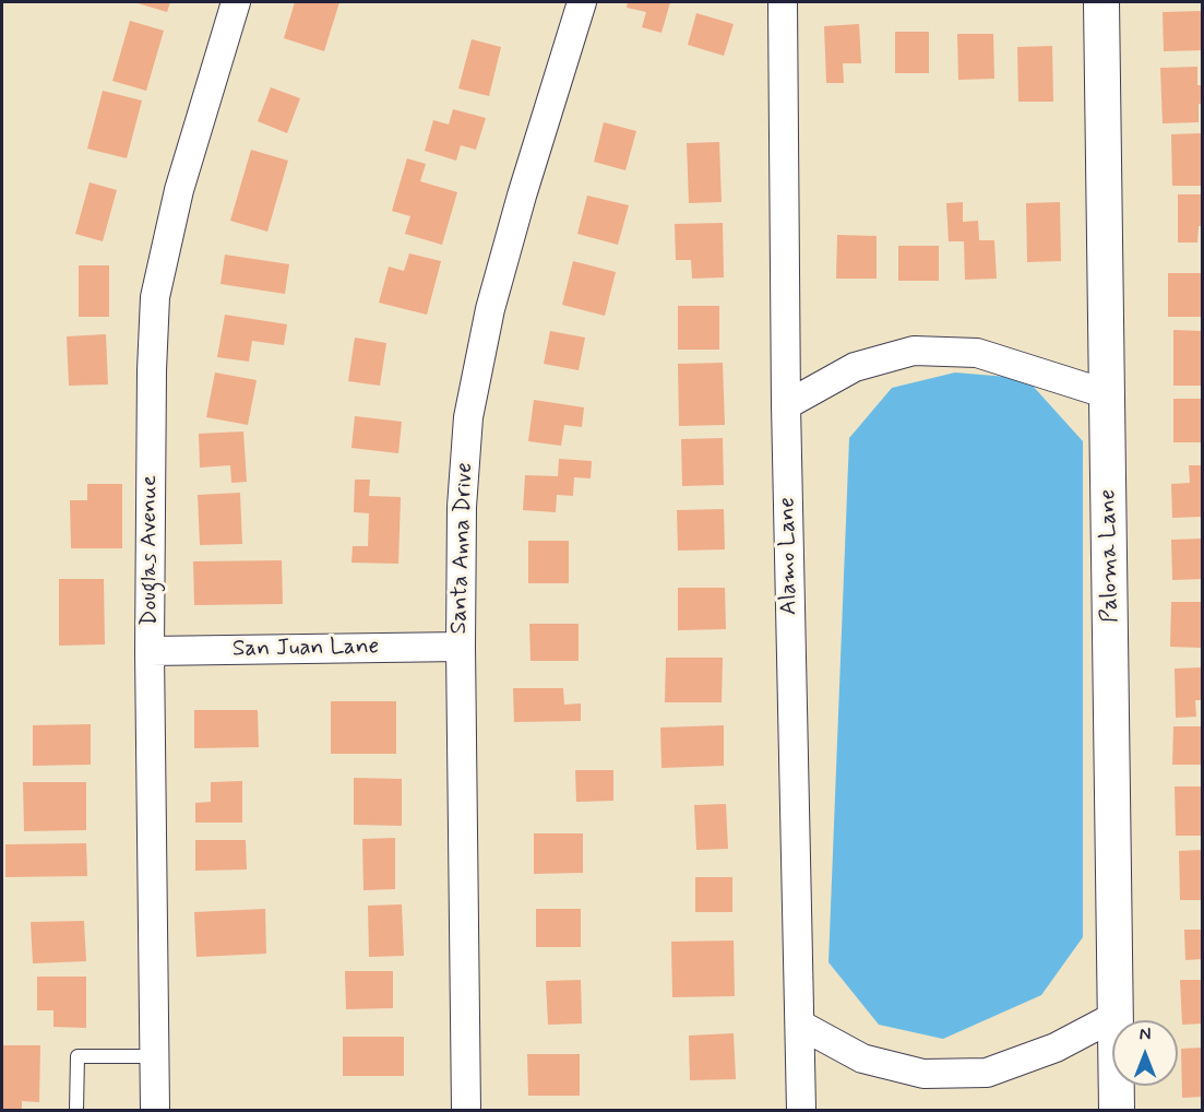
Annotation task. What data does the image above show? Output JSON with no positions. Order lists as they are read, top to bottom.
{
  "streets": {
    "street": [
      "Santa Anna Drive",
      "Douglas Avenue",
      "Alamo Lane",
      "Paloma Lane",
      "San Juan Lane"
    ]
  },
  "crossings": [
    ["Santa Anna Drive", "San Juan Lane"],
    ["Douglas Avenue", "San Juan Lane"]
  ],
  "north": "top"
}
